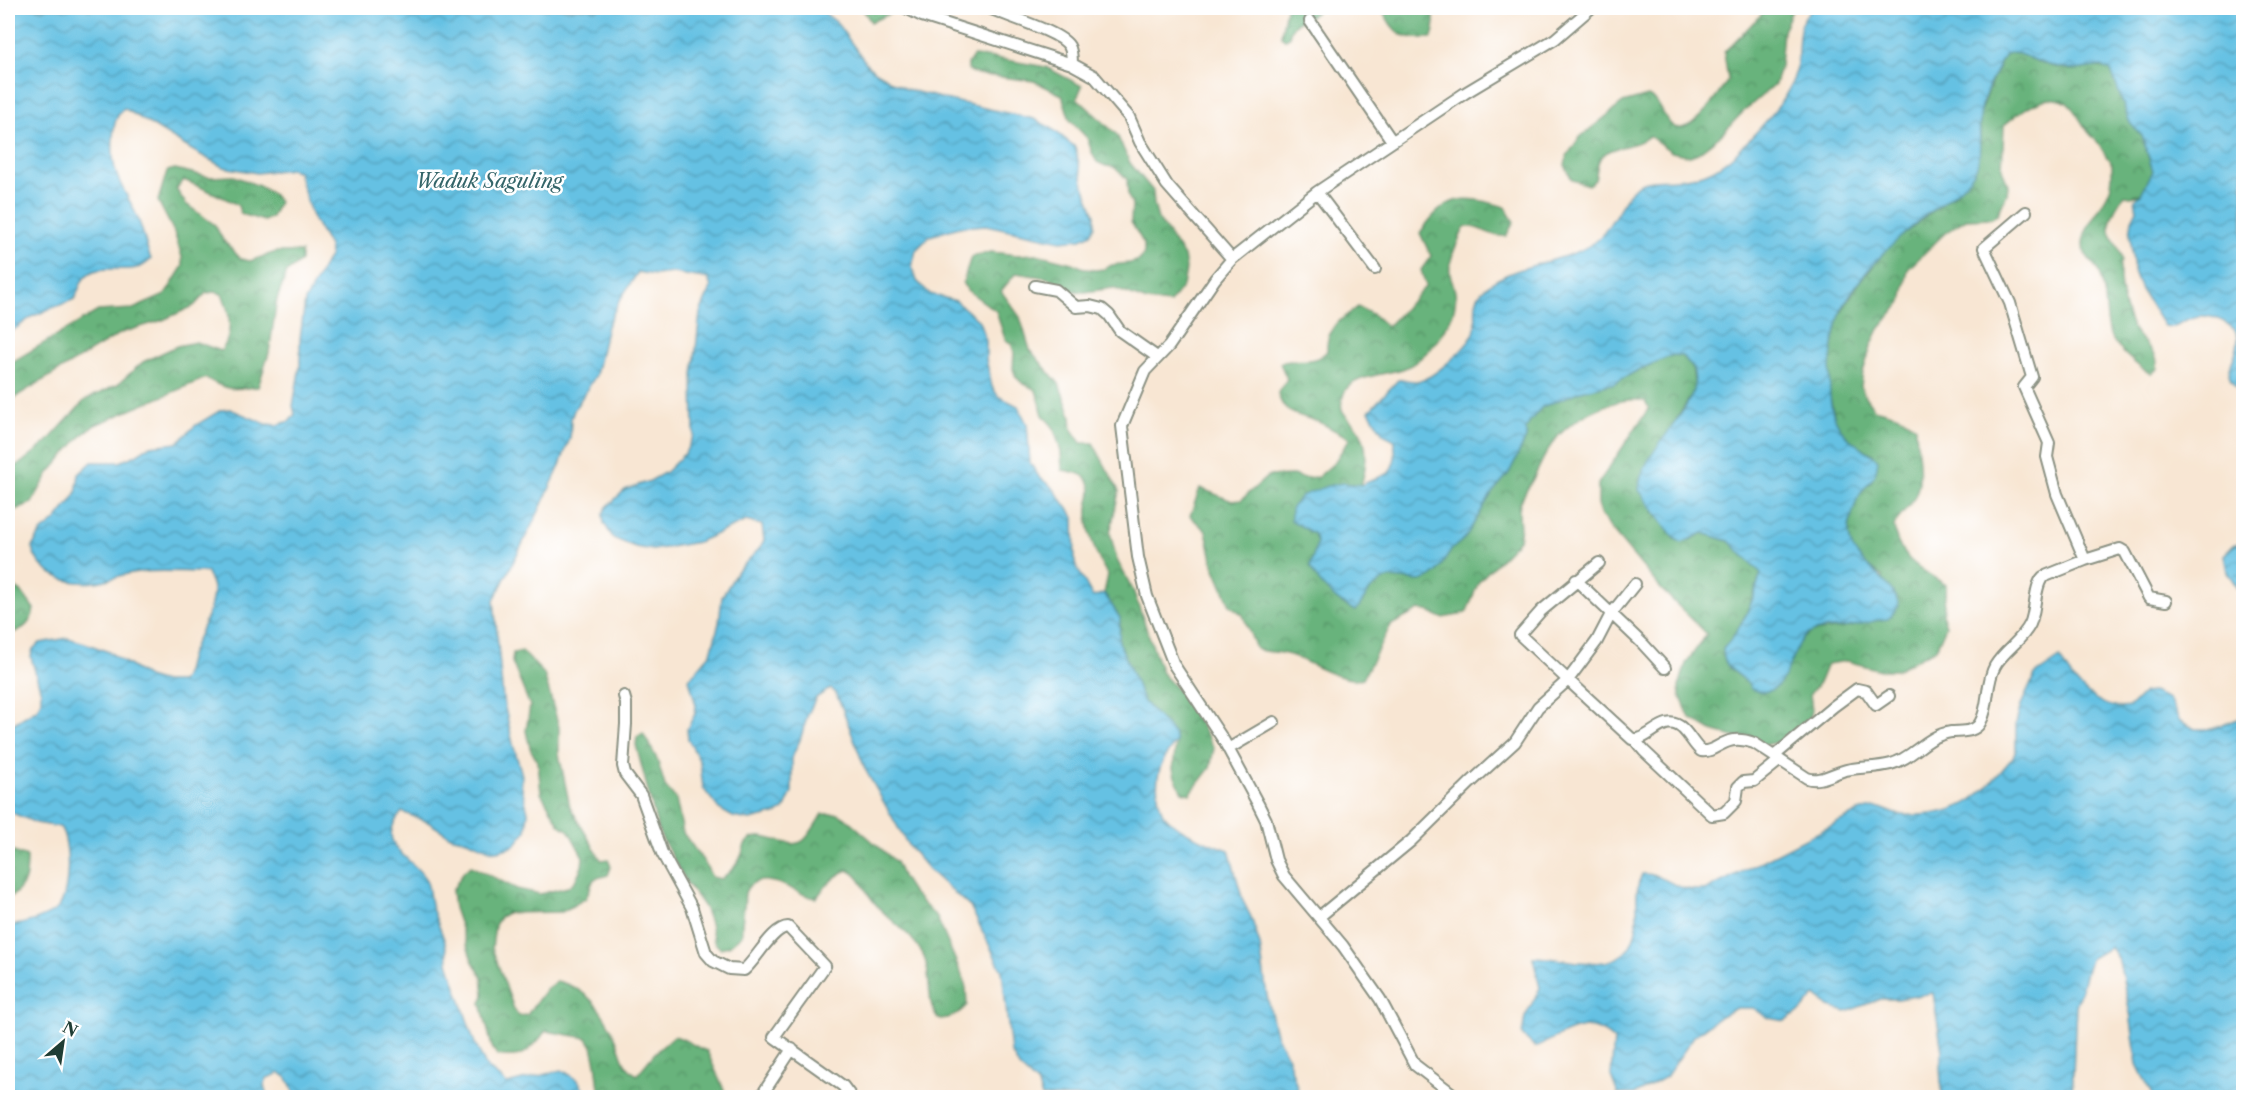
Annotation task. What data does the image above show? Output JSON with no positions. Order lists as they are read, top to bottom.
{
  "water": ["Waduk Saguling"],
  "north": "top right"
}
